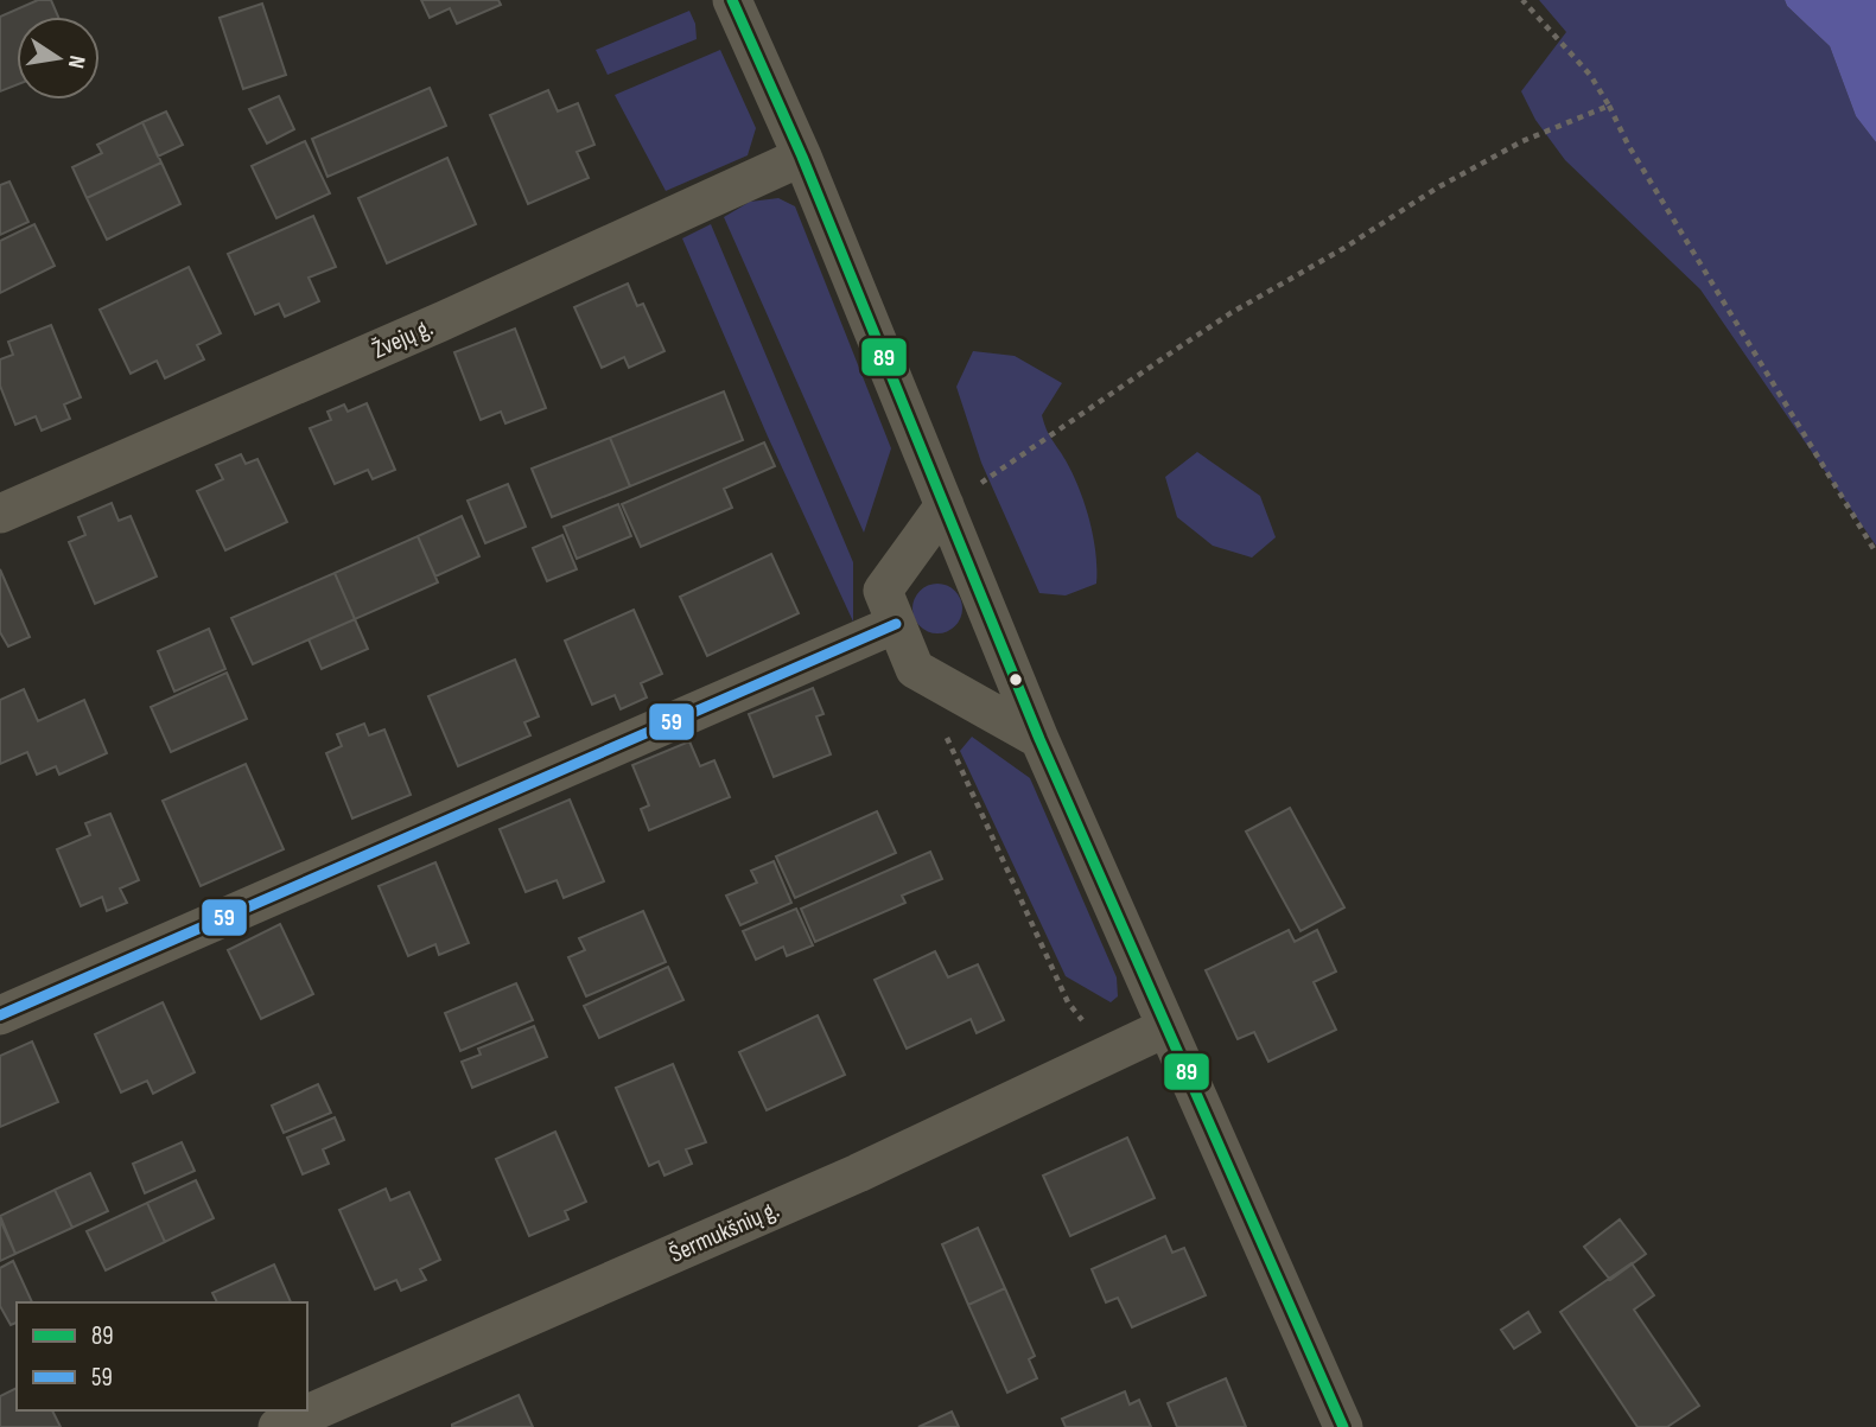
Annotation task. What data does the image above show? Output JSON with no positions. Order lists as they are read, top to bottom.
{
  "streets": {
    "street": ["Žvejų g.", "Šermukšnių g."]
  },
  "lines": ["transit line 89", "transit line 59"],
  "legend": ["89", "59"],
  "north": "right"
}
